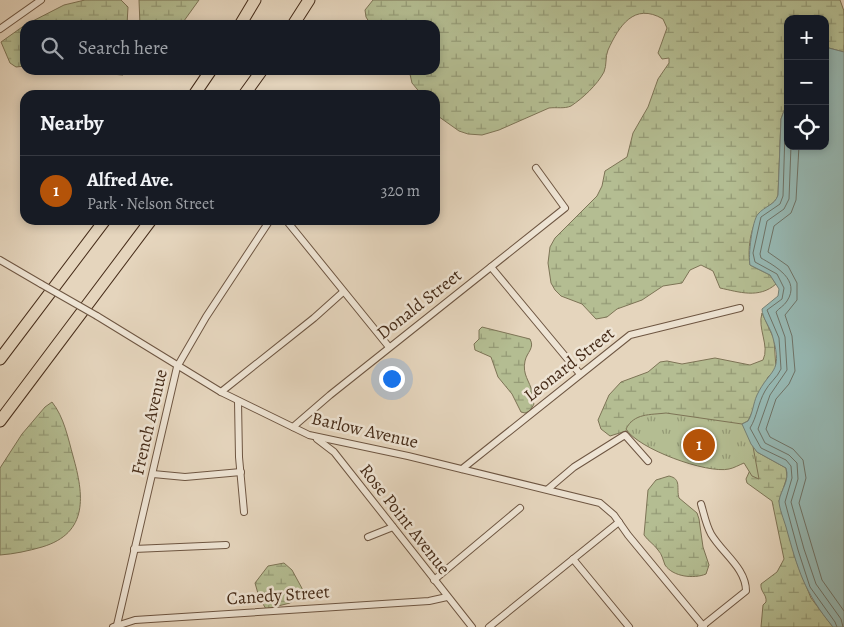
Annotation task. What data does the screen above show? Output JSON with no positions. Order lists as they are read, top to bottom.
{
  "streets": {
    "street": [
      "Donald Street",
      "Leonard Street",
      "French Avenue",
      "Barlow Avenue",
      "Rose Point Avenue",
      "Canedy Street"
    ]
  },
  "crossings": [
    ["Donald Street", "Barlow Avenue"],
    ["Leonard Street", "Barlow Avenue"],
    ["French Avenue", "Barlow Avenue"],
    ["French Avenue", "Canedy Street"],
    ["Barlow Avenue", "Rose Point Avenue"],
    ["Rose Point Avenue", "Canedy Street"]
  ],
  "page": {
    "map_buttons": ["+", "−"],
    "search": "Search here",
    "heading": "Nearby",
    "list": [
      {
        "mark": "1",
        "name": "Alfred Ave.",
        "note": "Park · Nelson Street",
        "value": "320 m"
      }
    ],
    "pins": "1"
  }
}
